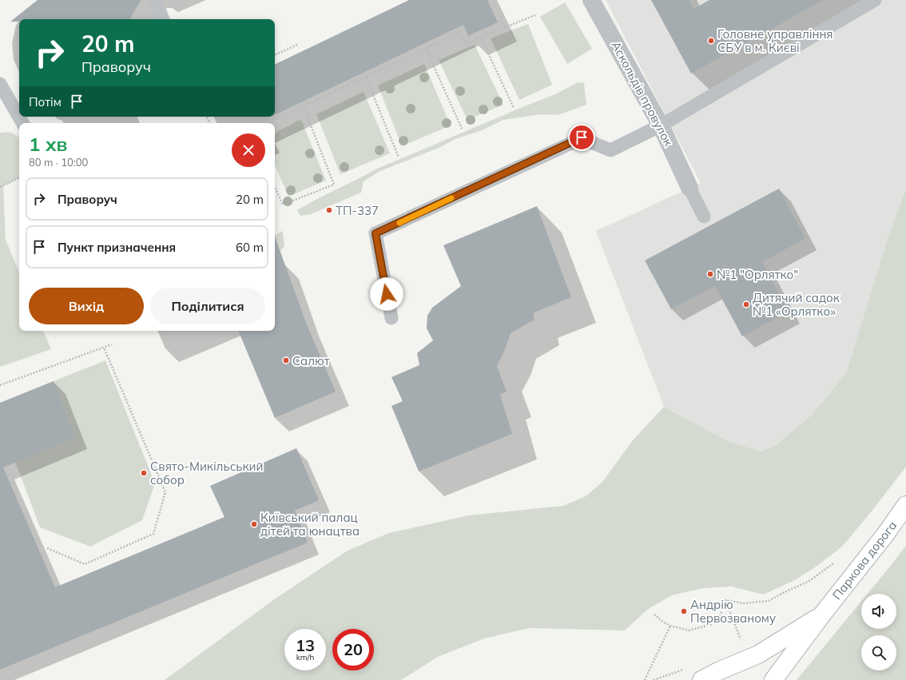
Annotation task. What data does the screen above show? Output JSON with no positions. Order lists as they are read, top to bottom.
{
  "streets": {
    "main road": ["Паркова дорога"],
    "street": ["Аскольдів провулок"]
  },
  "places": [
    "Головне управління СБУ в м. Києві",
    "ТП-337",
    "№1 \"Орлятко\"",
    "Дитячий садок №1 «Орлятко»",
    "Салют",
    "Свято-Микільський собор",
    "Київський палац дітей та юнацтва",
    "Андрію Первозваному"
  ],
  "page": {
    "turn": ["20 m", "Праворуч"],
    "then": "Потім",
    "heading": ["1 хв", "80 m · 10:00"],
    "list": [
      {
        "name": "Праворуч",
        "value": "20 m"
      },
      {
        "name": "Пункт призначення",
        "value": "60 m"
      }
    ],
    "buttons": ["Вихід", "Поділитися"],
    "speed": "13 km/h",
    "limit": "20"
  }
}
